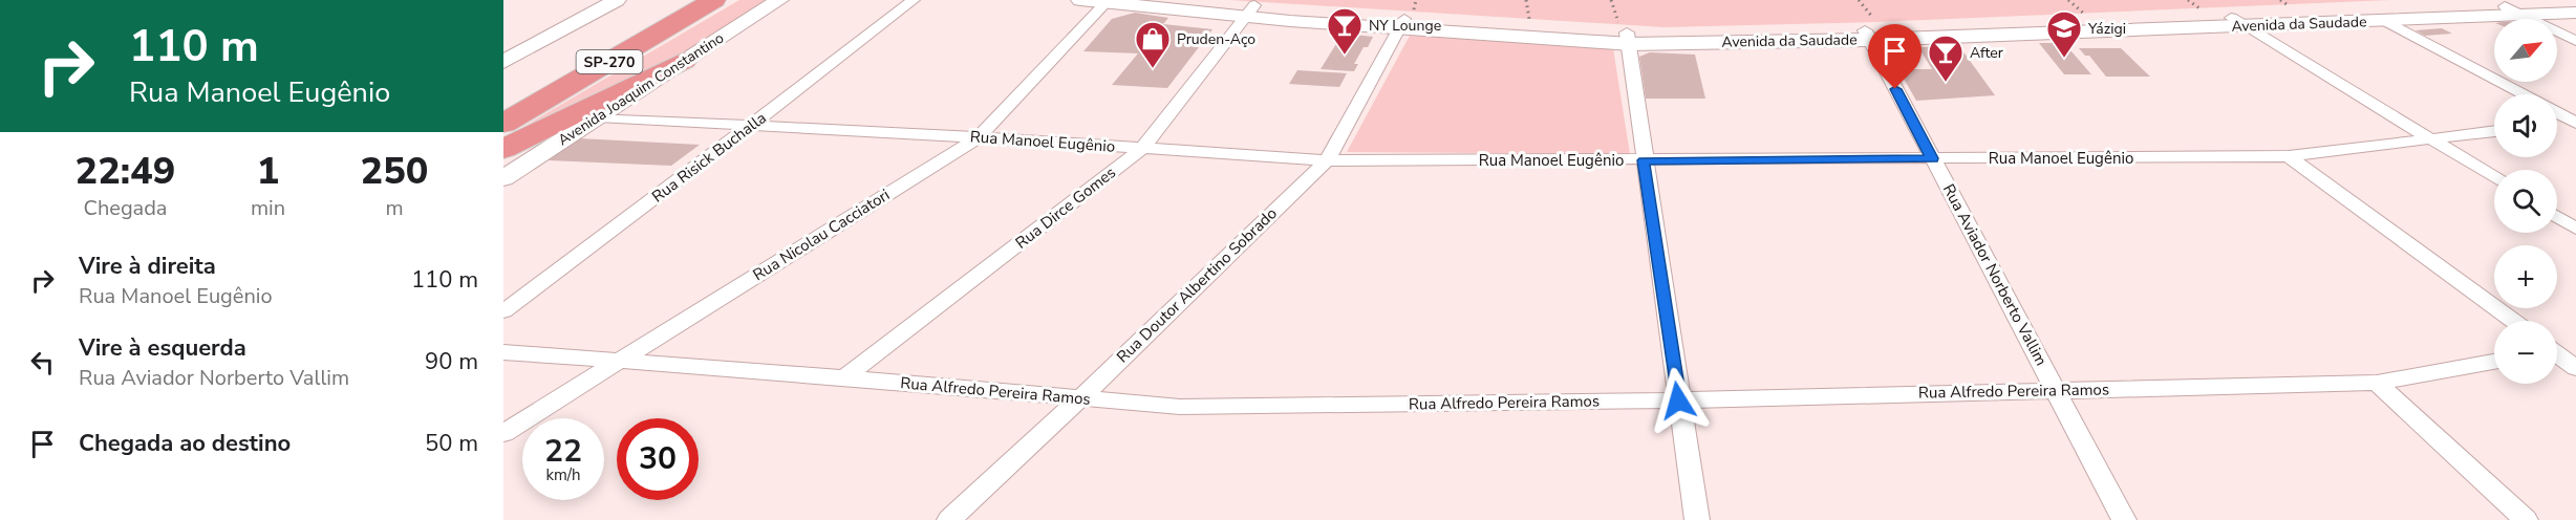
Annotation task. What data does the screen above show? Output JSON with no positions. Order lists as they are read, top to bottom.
{
  "streets": {
    "highway": ["SP-270"],
    "street": [
      "Avenida da Saudade",
      "Avenida Joaquim Constantino",
      "Rua Manoel Eugênio",
      "Rua Risick Buchalla",
      "Rua Dirce Gomes",
      "Rua Nicolau Cacciatori",
      "Rua Aviador Norberto Vallim",
      "Rua Doutor Albertino Sobrado",
      "Rua Alfredo Pereira Ramos"
    ]
  },
  "crossings": [
    ["Avenida da Saudade", "Rua Dirce Gomes"],
    ["Avenida da Saudade", "Rua Nicolau Cacciatori"],
    ["Avenida da Saudade", "Rua Aviador Norberto Vallim"],
    ["Avenida da Saudade", "Rua Doutor Albertino Sobrado"],
    ["Avenida Joaquim Constantino", "Rua Manoel Eugênio"],
    ["Rua Manoel Eugênio", "Rua Risick Buchalla"],
    ["Rua Manoel Eugênio", "Rua Dirce Gomes"],
    ["Rua Manoel Eugênio", "Rua Nicolau Cacciatori"],
    ["Rua Manoel Eugênio", "Rua Aviador Norberto Vallim"],
    ["Rua Manoel Eugênio", "Rua Doutor Albertino Sobrado"],
    ["Rua Dirce Gomes", "Rua Alfredo Pereira Ramos"],
    ["Rua Nicolau Cacciatori", "Rua Alfredo Pereira Ramos"],
    ["Rua Aviador Norberto Vallim", "Rua Alfredo Pereira Ramos"],
    ["Rua Doutor Albertino Sobrado", "Rua Alfredo Pereira Ramos"]
  ],
  "places": {
    "bar": ["NY Lounge", "After"],
    "school or university": ["Yázigi"],
    "shop": ["Pruden-Aço"]
  },
  "north": "top right",
  "page": {
    "turn": ["110 m", "Rua Manoel Eugênio"],
    "map_buttons": ["+", "−"],
    "eta": [
      "22:49",
      "Chegada",
      "1",
      "min",
      "250",
      "m"
    ],
    "list": [
      {
        "name": "Vire à direita",
        "note": "Rua Manoel Eugênio",
        "value": "110 m"
      },
      {
        "name": "Vire à esquerda",
        "note": "Rua Aviador Norberto Vallim",
        "value": "90 m"
      },
      {
        "name": "Chegada ao destino",
        "value": "50 m"
      }
    ],
    "speed": "22 km/h",
    "limit": "30"
  }
}
